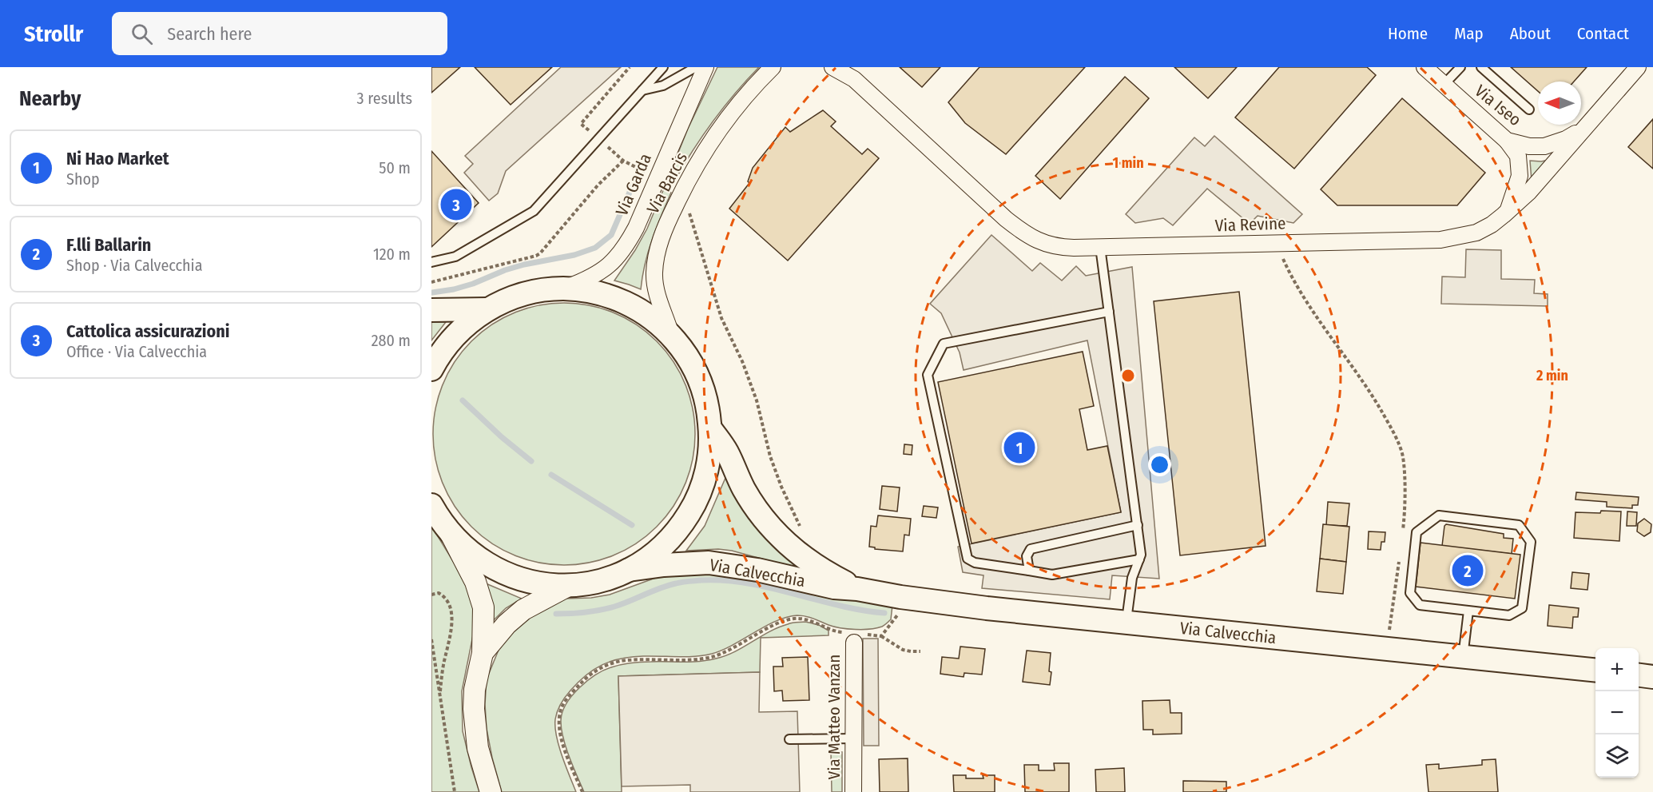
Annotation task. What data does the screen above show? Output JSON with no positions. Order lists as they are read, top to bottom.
{
  "streets": {
    "main road": ["Via Calvecchia"],
    "street": [
      "Via Iseo",
      "Via Barcis",
      "Via Garda",
      "Via Revine",
      "Via Matteo Vanzan"
    ]
  },
  "crossings": [
    ["Via Iseo", "Via Revine"]
  ],
  "north": "left",
  "page": {
    "header": "Strollr",
    "search": "Search here",
    "nav": [
      "Home",
      "Map",
      "About",
      "Contact"
    ],
    "heading": ["Nearby", "3 results"],
    "list": [
      {
        "mark": "1",
        "name": "Ni Hao Market",
        "note": "Shop",
        "value": "50 m"
      },
      {
        "mark": "2",
        "name": "F.lli Ballarin",
        "note": "Shop · Via Calvecchia",
        "value": "120 m"
      },
      {
        "mark": "3",
        "name": "Cattolica assicurazioni",
        "note": "Office · Via Calvecchia",
        "value": "280 m"
      }
    ],
    "pins": ["3", "1", "2"],
    "map_buttons": ["+", "−"]
  },
  "rings": ["1 min", "2 min"]
}
